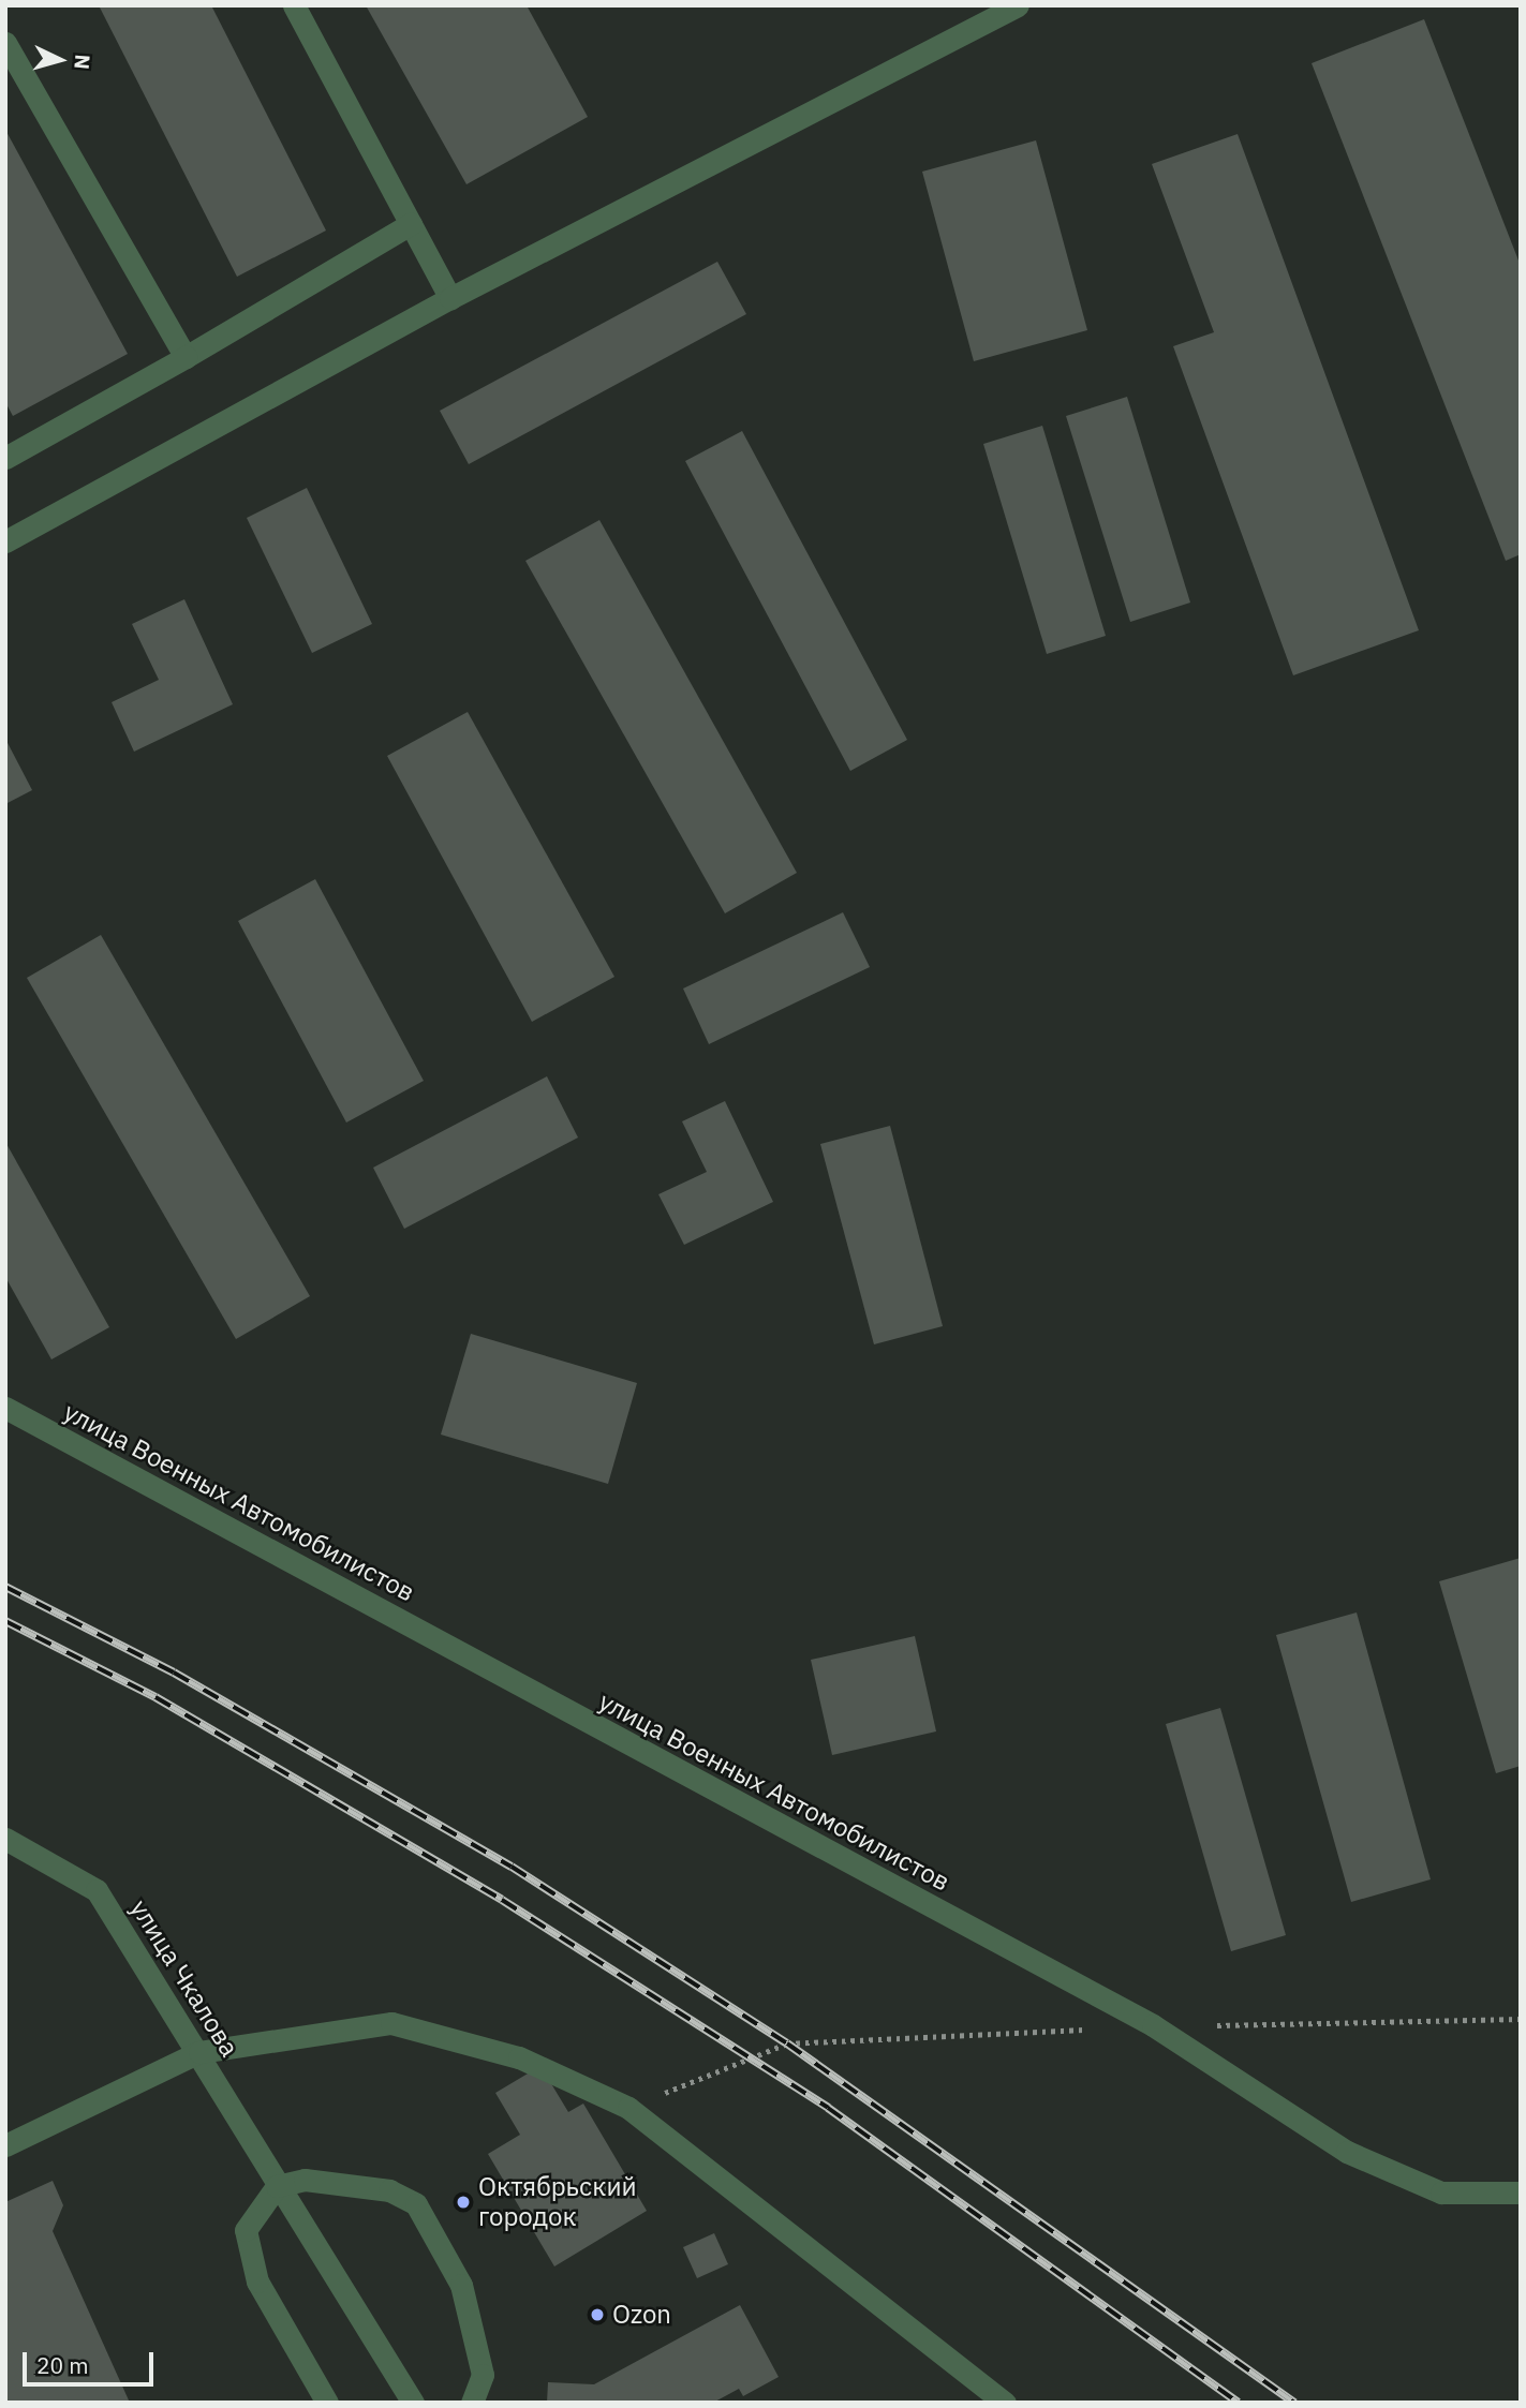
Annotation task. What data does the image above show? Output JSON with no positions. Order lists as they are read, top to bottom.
{
  "streets": {
    "street": ["улица Военных Автомобилистов", "улица Чкалова"]
  },
  "places": ["Октябрьский городок", "Ozon"],
  "scale_bar": "20 m",
  "north": "right"
}
